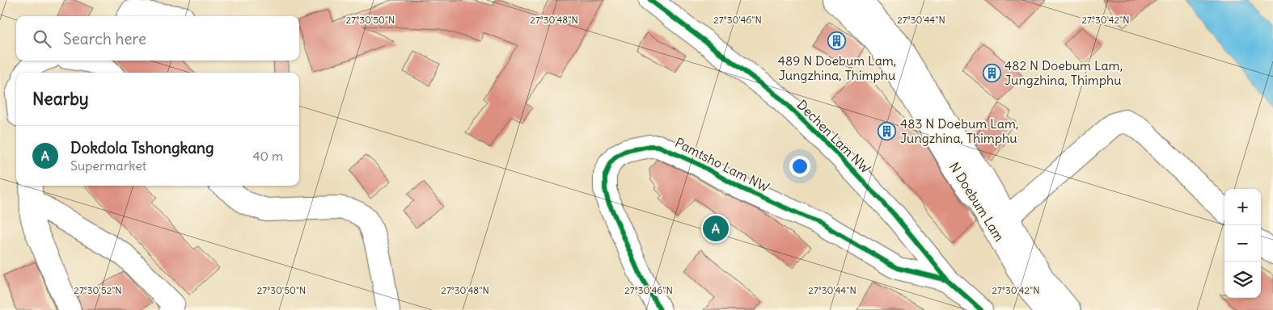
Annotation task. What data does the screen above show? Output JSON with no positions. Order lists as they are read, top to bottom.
{
  "streets": {
    "street": ["Dechen Lam NW", "Pamtsho Lam NW", "N Doebum Lam"]
  },
  "crossings": [
    ["Dechen Lam NW", "Pamtsho Lam NW"]
  ],
  "places": {
    "building": ["489 N Doebum Lam, Jungzhina, Thimphu", "482 N Doebum Lam, Jungzhina, Thimphu", "483 N Doebum Lam, Jungzhina, Thimphu"]
  },
  "page": {
    "search": "Search here",
    "heading": "Nearby",
    "list": [
      {
        "mark": "A",
        "name": "Dokdola Tshongkang",
        "note": "Supermarket",
        "value": "40 m"
      }
    ],
    "map_buttons": ["+", "−"],
    "pins": "A"
  },
  "coordinates": [
    "27°30'50\"N",
    "27°30'48\"N",
    "27°30'46\"N",
    "27°30'44\"N",
    "27°30'42\"N",
    "27°30'52\"N"
  ]
}
